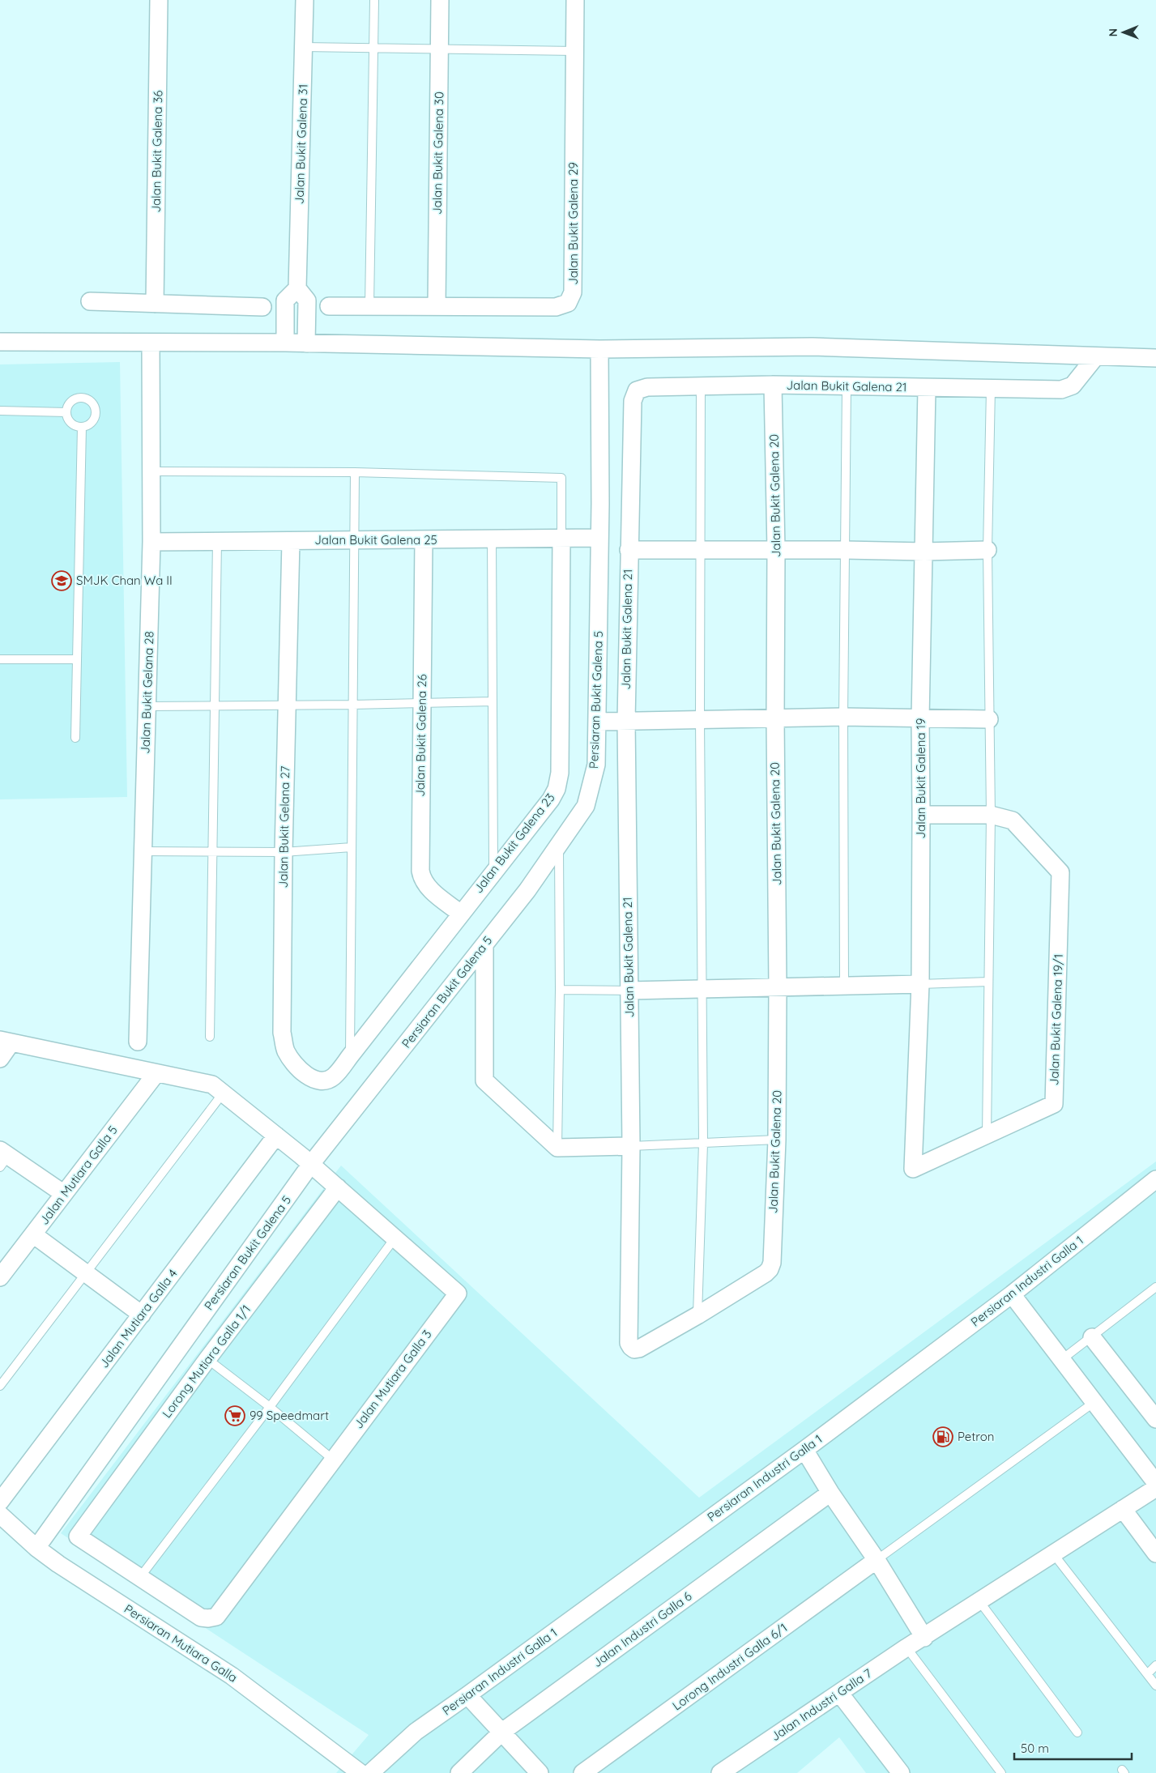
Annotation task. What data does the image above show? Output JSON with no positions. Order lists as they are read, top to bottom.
{
  "streets": {
    "street": [
      "Jalan Bukit Galena 31",
      "Jalan Bukit Galena 36",
      "Jalan Bukit Galena 30",
      "Jalan Bukit Galena 29",
      "Jalan Bukit Galena 21",
      "Jalan Bukit Galena 20",
      "Jalan Bukit Galena 25",
      "Jalan Bukit Gelana 28",
      "Persiaran Bukit Galena 5",
      "Jalan Bukit Galena 26",
      "Jalan Bukit Galena 19",
      "Jalan Bukit Gelana 27",
      "Jalan Bukit Galena 23",
      "Jalan Bukit Galena 19/1",
      "Jalan Mutiara Galla 5",
      "Persiaran Industri Galla 1",
      "Jalan Mutiara Galla 4",
      "Lorong Mutiara Galla 1/1",
      "Jalan Mutiara Galla 3",
      "Jalan Industri Galla 6",
      "Persiaran Mutiara Galla",
      "Lorong Industri Galla 6/1",
      "Jalan Industri Galla 7"
    ]
  },
  "crossings": [
    ["Jalan Bukit Galena 30", "Jalan Bukit Galena 29"],
    ["Jalan Bukit Galena 21", "Jalan Bukit Galena 20"],
    ["Jalan Bukit Galena 21", "Jalan Bukit Galena 19"],
    ["Jalan Bukit Galena 25", "Jalan Bukit Gelana 28"],
    ["Jalan Bukit Galena 25", "Persiaran Bukit Galena 5"],
    ["Jalan Bukit Galena 25", "Jalan Bukit Galena 26"],
    ["Jalan Bukit Galena 25", "Jalan Bukit Gelana 27"],
    ["Jalan Bukit Galena 25", "Jalan Bukit Galena 23"],
    ["Persiaran Bukit Galena 5", "Jalan Mutiara Galla 3"],
    ["Persiaran Bukit Galena 5", "Persiaran Mutiara Galla"],
    ["Jalan Bukit Galena 26", "Jalan Bukit Galena 23"],
    ["Jalan Bukit Galena 19", "Jalan Bukit Galena 19/1"],
    ["Jalan Bukit Gelana 27", "Jalan Bukit Galena 23"],
    ["Jalan Mutiara Galla 5", "Jalan Mutiara Galla 3"],
    ["Jalan Mutiara Galla 4", "Jalan Mutiara Galla 3"],
    ["Lorong Mutiara Galla 1/1", "Jalan Mutiara Galla 3"]
  ],
  "places": {
    "school or university": ["SMJK Chan Wa II"],
    "supermarket": ["99 Speedmart"],
    "fuel station": ["Petron"]
  },
  "scale_bar": "50 m",
  "north": "left"
}
